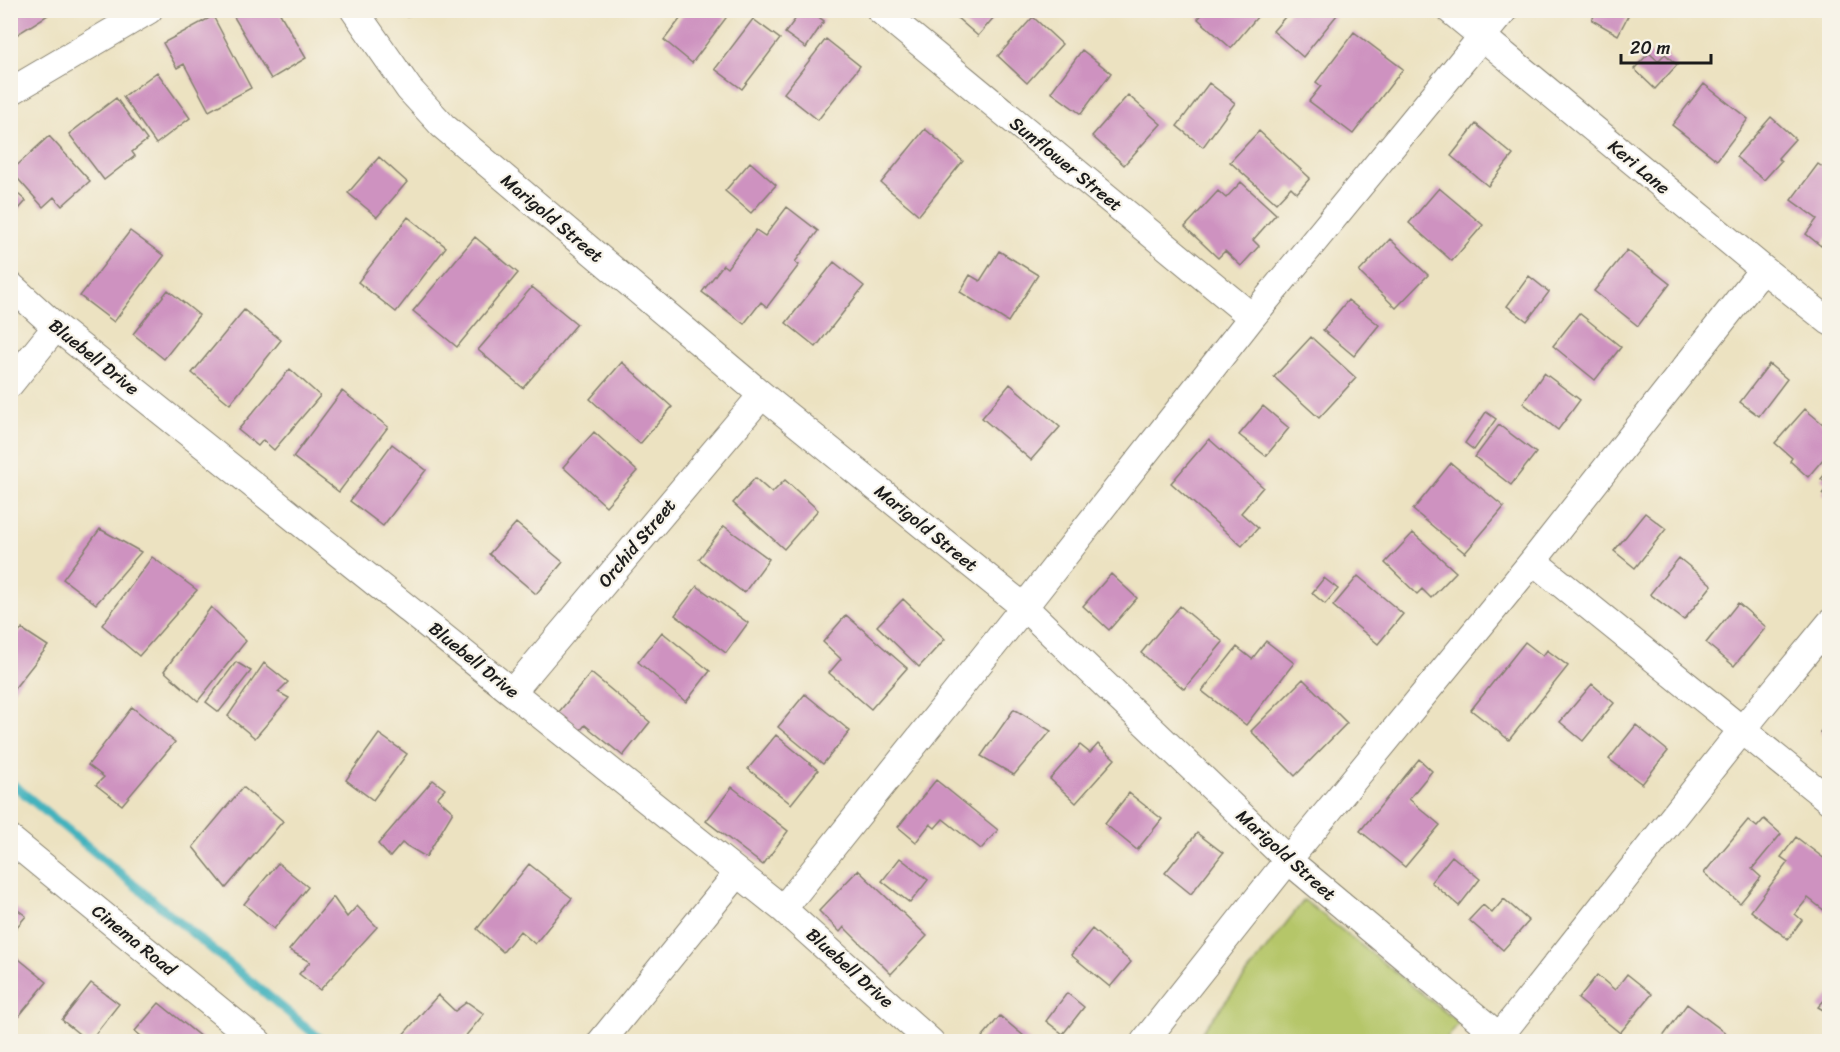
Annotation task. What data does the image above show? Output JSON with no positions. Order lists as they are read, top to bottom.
{
  "streets": {
    "street": [
      "Sunflower Street",
      "Keri Lane",
      "Marigold Street",
      "Bluebell Drive",
      "Orchid Street",
      "Cinema Road"
    ]
  },
  "crossings": [
    ["Marigold Street", "Orchid Street"],
    ["Bluebell Drive", "Orchid Street"]
  ],
  "scale_bar": "20 m"
}
